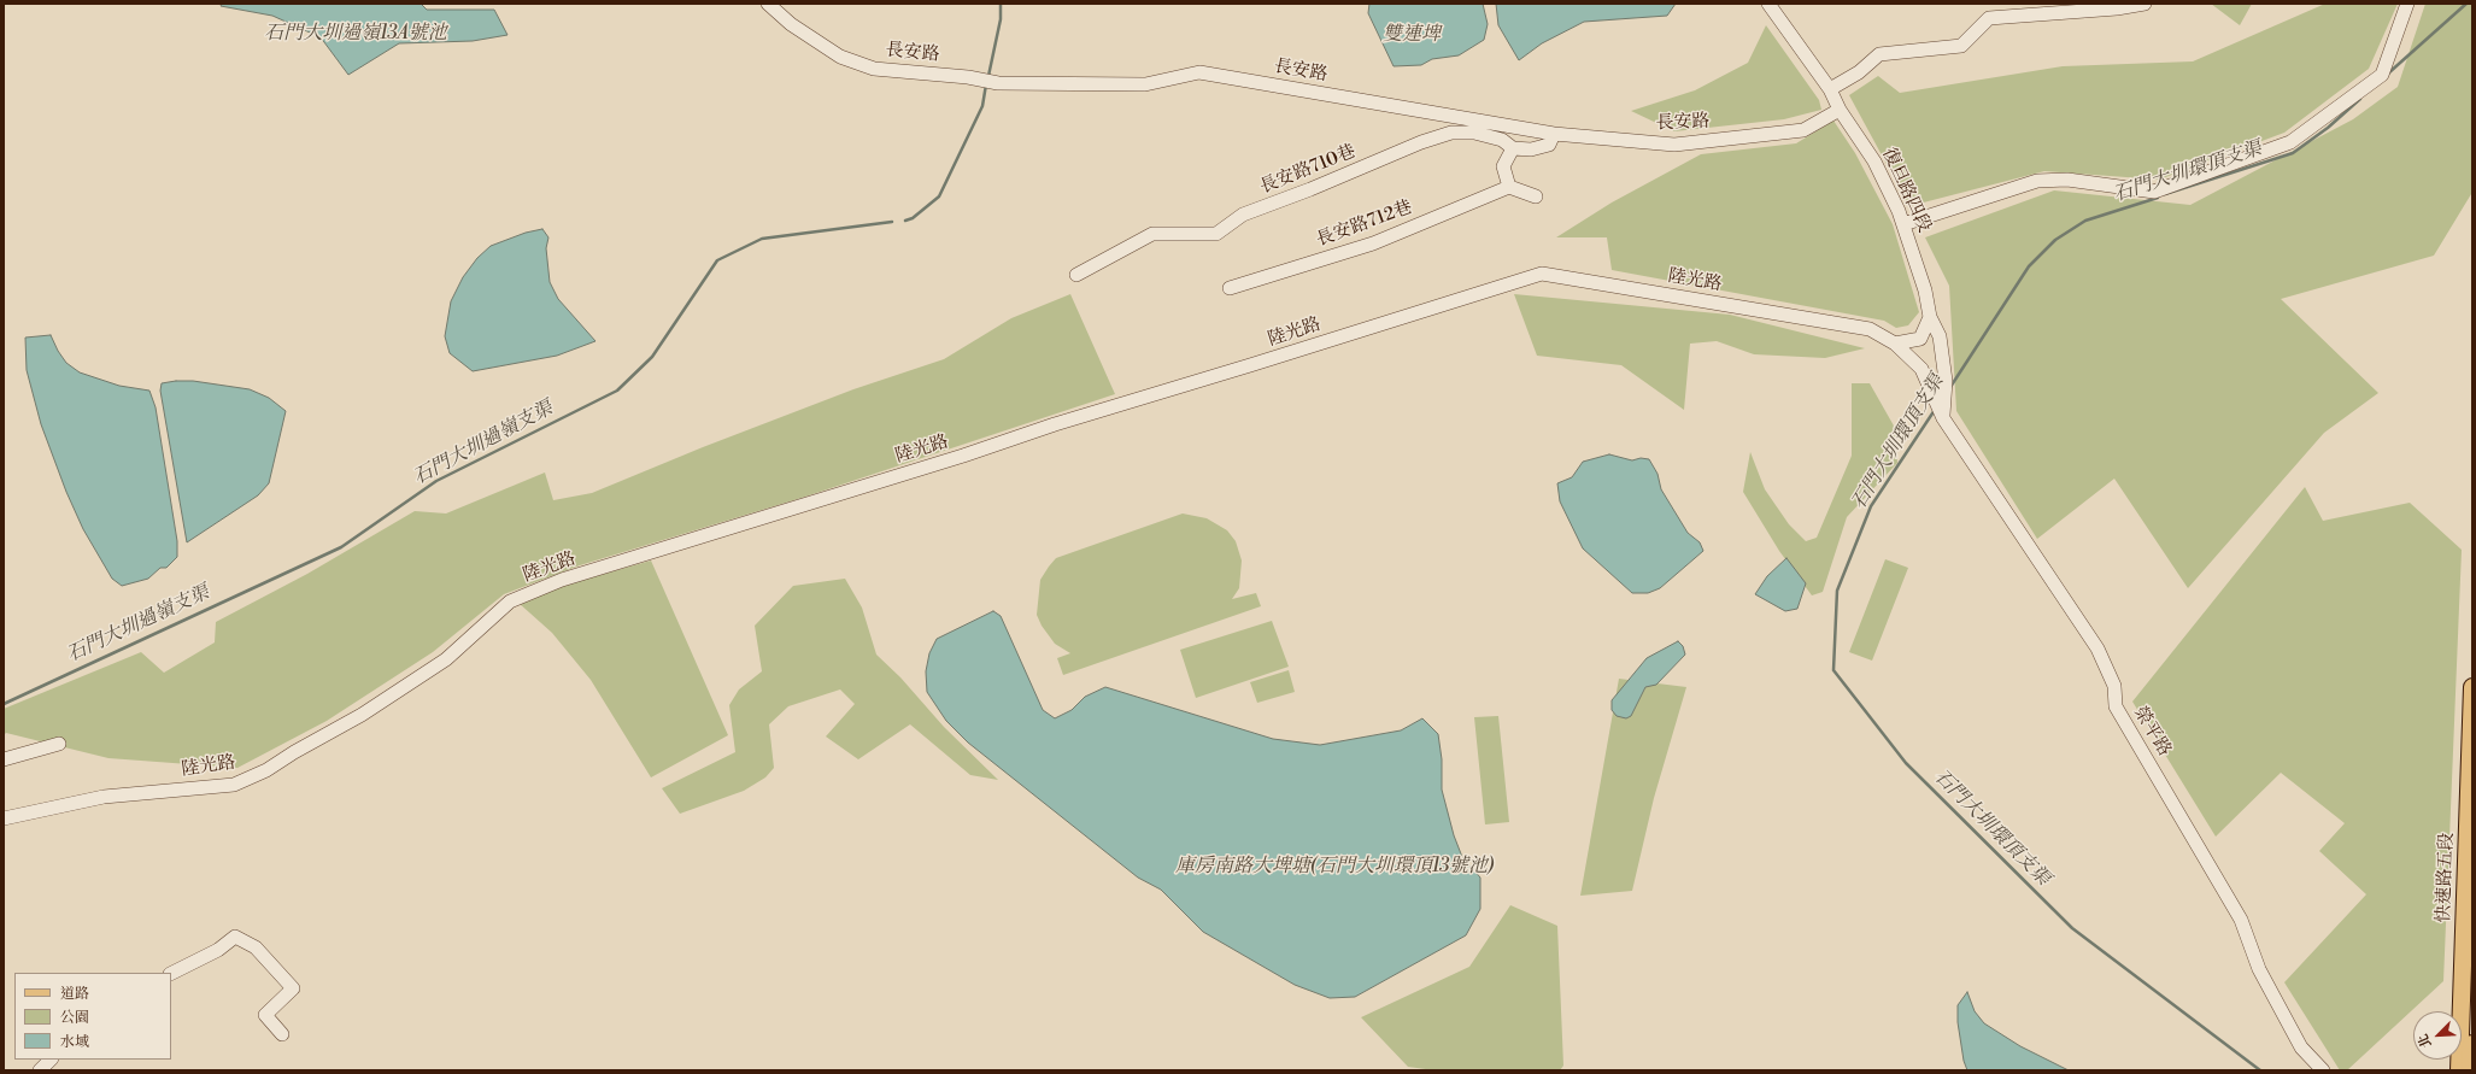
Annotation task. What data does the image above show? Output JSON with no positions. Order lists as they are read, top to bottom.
{
  "streets": {
    "main road": ["快速路五段"],
    "street": [
      "長安路",
      "長安路710巷",
      "復旦路四段",
      "長安路712巷",
      "陸光路",
      "榮平路"
    ]
  },
  "crossings": [
    ["長安路", "長安路710巷"],
    ["長安路", "復旦路四段"],
    ["復旦路四段", "陸光路"],
    ["復旦路四段", "榮平路"],
    ["陸光路", "榮平路"]
  ],
  "water": [
    "石門大圳過嶺13A號池",
    "雙連埤",
    "石門大圳環頂支渠",
    "石門大圳過嶺支渠",
    "庫房南路大埤塘(石門大圳環頂13號池)"
  ],
  "legend": ["道路", "公園", "水域"],
  "north": "bottom left"
}
